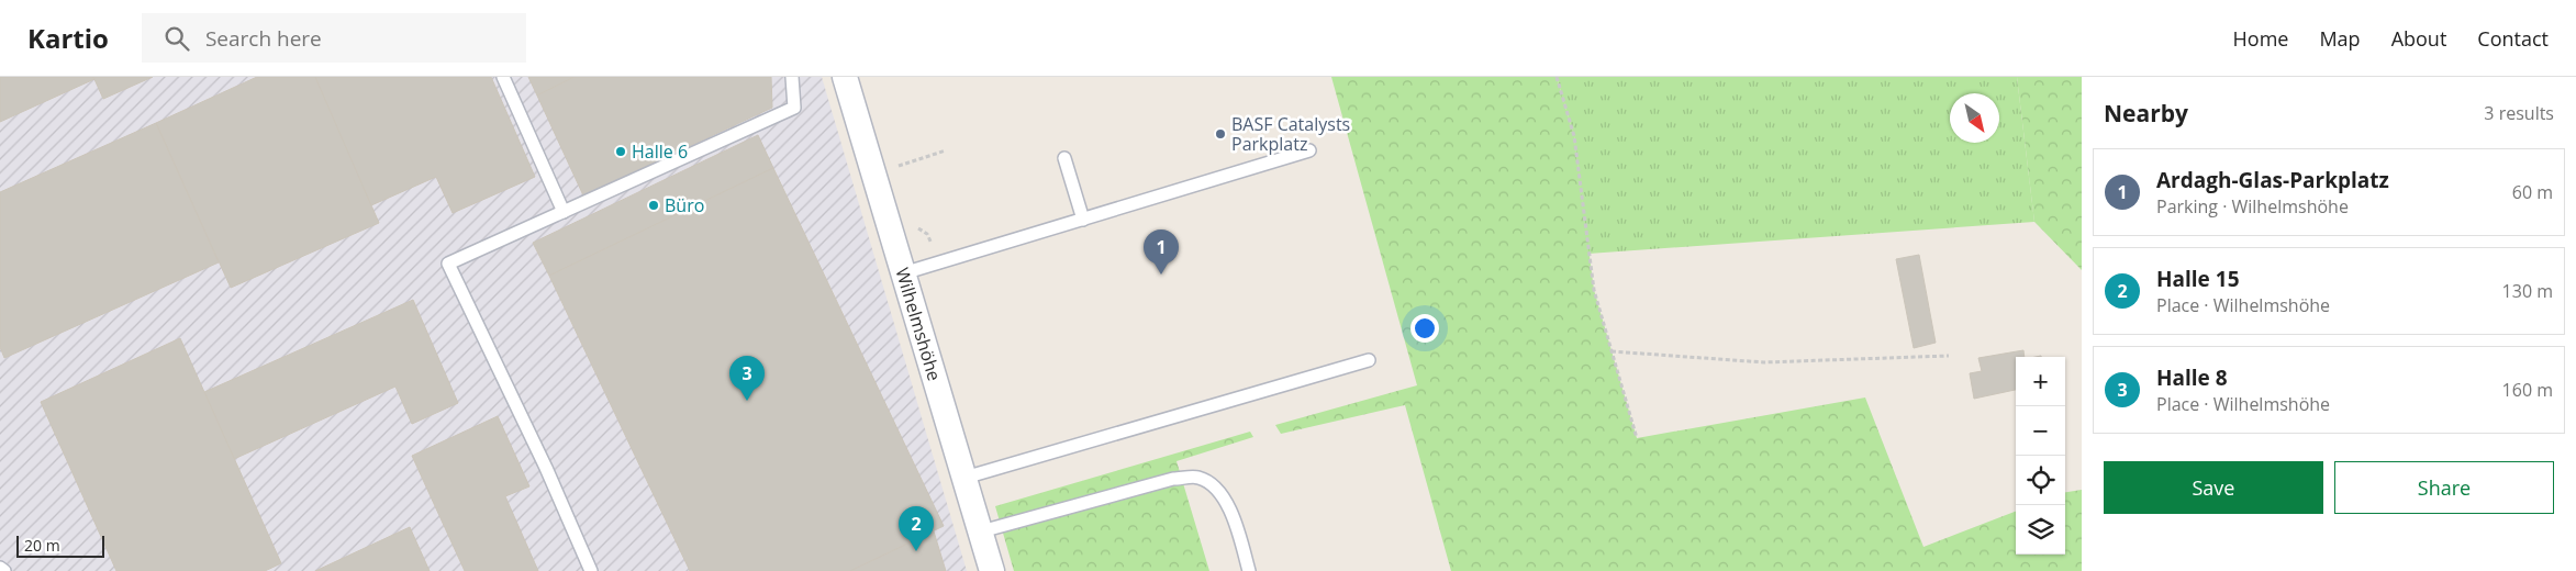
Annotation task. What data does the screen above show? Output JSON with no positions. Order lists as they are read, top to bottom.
{
  "streets": {
    "street": ["Wilhelmshöhe"]
  },
  "places": ["BASF Catalysts Parkplatz", "Halle 6", "Büro"],
  "scale_bar": "20 m",
  "north": "bottom right",
  "page": {
    "header": "Kartio",
    "search": "Search here",
    "nav": [
      "Home",
      "Map",
      "About",
      "Contact"
    ],
    "heading": ["Nearby", "3 results"],
    "list": [
      {
        "mark": "1",
        "name": "Ardagh-Glas-Parkplatz",
        "note": "Parking · Wilhelmshöhe",
        "value": "60 m"
      },
      {
        "mark": "2",
        "name": "Halle 15",
        "note": "Place · Wilhelmshöhe",
        "value": "130 m"
      },
      {
        "mark": "3",
        "name": "Halle 8",
        "note": "Place · Wilhelmshöhe",
        "value": "160 m"
      }
    ],
    "pins": ["1", "3", "2"],
    "map_buttons": ["+", "−"],
    "buttons": ["Save", "Share"],
    "scale": "20 m"
  }
}
